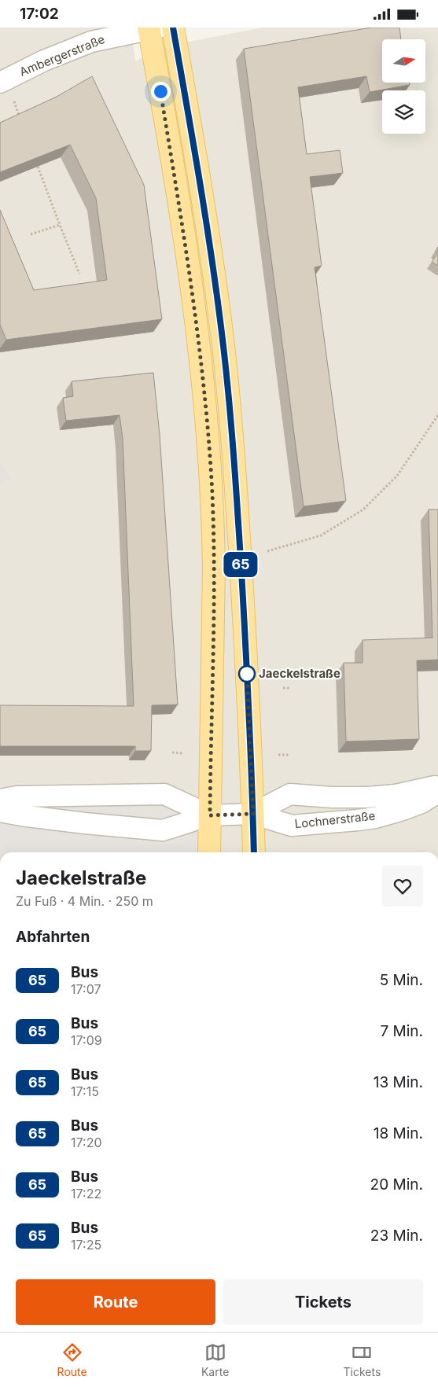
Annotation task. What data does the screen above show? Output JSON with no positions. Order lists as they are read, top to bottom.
{
  "streets": {
    "street": ["Ambergerstraße", "Lochnerstraße"]
  },
  "places": ["Jaeckelstraße"],
  "lines": ["bus line 65"],
  "north": "right",
  "page": {
    "status": "17:02",
    "on_map": "65",
    "heading": [
      ["Jaeckelstraße", "Zu Fuß · 4 Min. · 250 m"],
      "Abfahrten"
    ],
    "list": [
      {
        "mark": "65",
        "name": "Bus",
        "note": "17:07",
        "value": "5 Min."
      },
      {
        "mark": "65",
        "name": "Bus",
        "note": "17:09",
        "value": "7 Min."
      },
      {
        "mark": "65",
        "name": "Bus",
        "note": "17:15",
        "value": "13 Min."
      },
      {
        "mark": "65",
        "name": "Bus",
        "note": "17:20",
        "value": "18 Min."
      },
      {
        "mark": "65",
        "name": "Bus",
        "note": "17:22",
        "value": "20 Min."
      },
      {
        "mark": "65",
        "name": "Bus",
        "note": "17:25",
        "value": "23 Min."
      }
    ],
    "buttons": ["Route", "Tickets"],
    "tabs": ["Route", "Karte", "Tickets"]
  }
}
